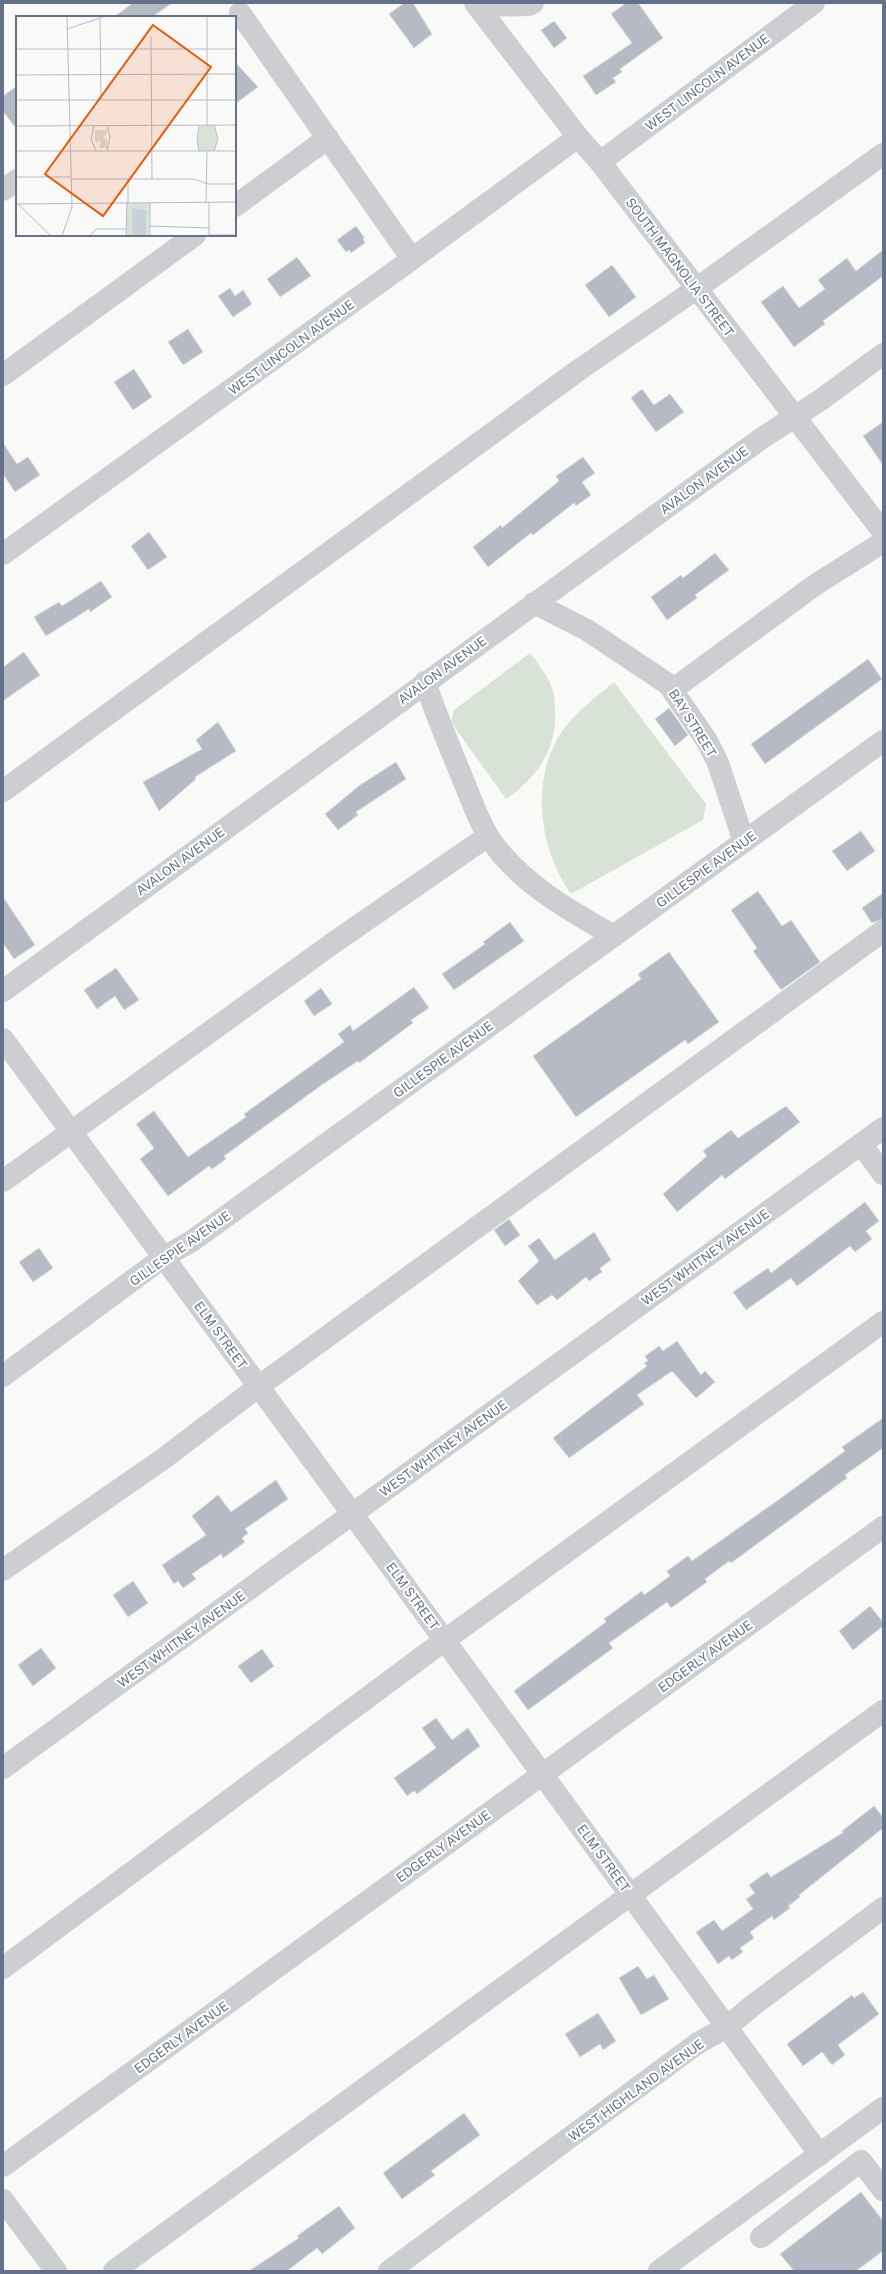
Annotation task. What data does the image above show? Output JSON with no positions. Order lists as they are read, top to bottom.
{
  "streets": {
    "street": [
      "WEST LINCOLN AVENUE",
      "SOUTH MAGNOLIA STREET",
      "AVALON AVENUE",
      "BAY STREET",
      "GILLESPIE AVENUE",
      "WEST WHITNEY AVENUE",
      "ELM STREET",
      "EDGERLY AVENUE",
      "WEST HIGHLAND AVENUE"
    ]
  },
  "crossings": [
    ["WEST LINCOLN AVENUE", "SOUTH MAGNOLIA STREET"],
    ["SOUTH MAGNOLIA STREET", "AVALON AVENUE"],
    ["AVALON AVENUE", "BAY STREET"],
    ["BAY STREET", "GILLESPIE AVENUE"],
    ["GILLESPIE AVENUE", "ELM STREET"],
    ["WEST WHITNEY AVENUE", "ELM STREET"],
    ["ELM STREET", "EDGERLY AVENUE"],
    ["ELM STREET", "WEST HIGHLAND AVENUE"]
  ]
}
